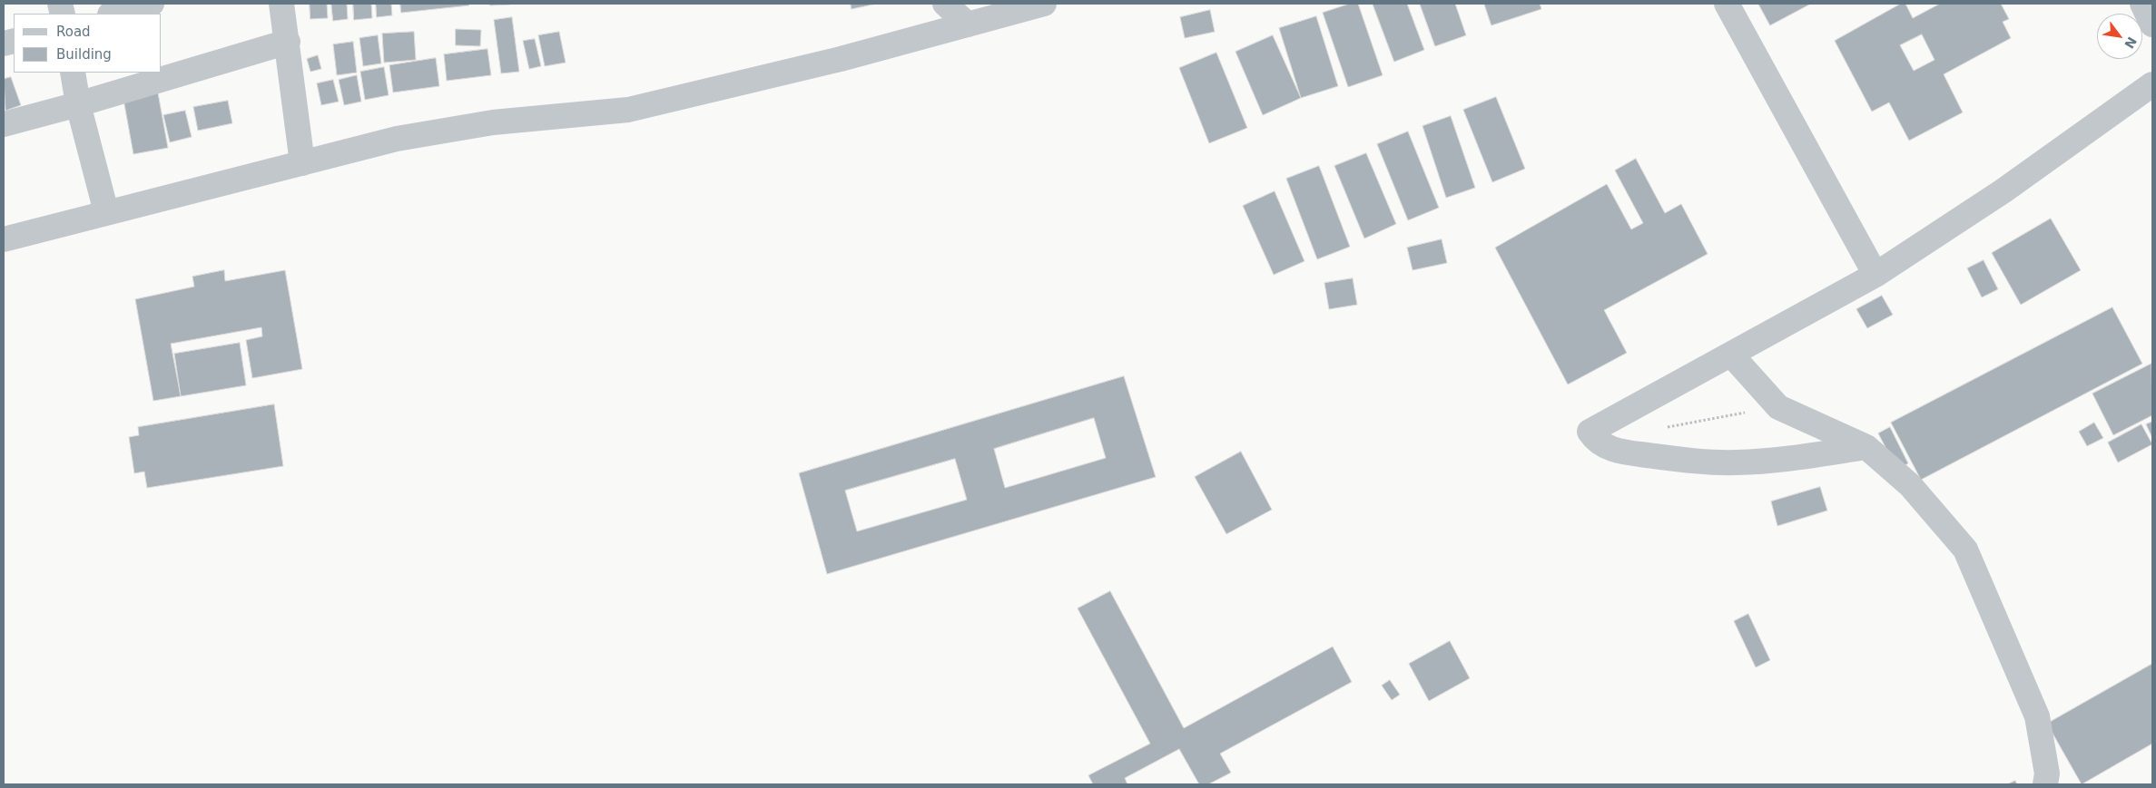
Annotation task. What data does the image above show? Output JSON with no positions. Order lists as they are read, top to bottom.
{
  "legend": ["Road", "Building"],
  "north": "bottom right"
}
